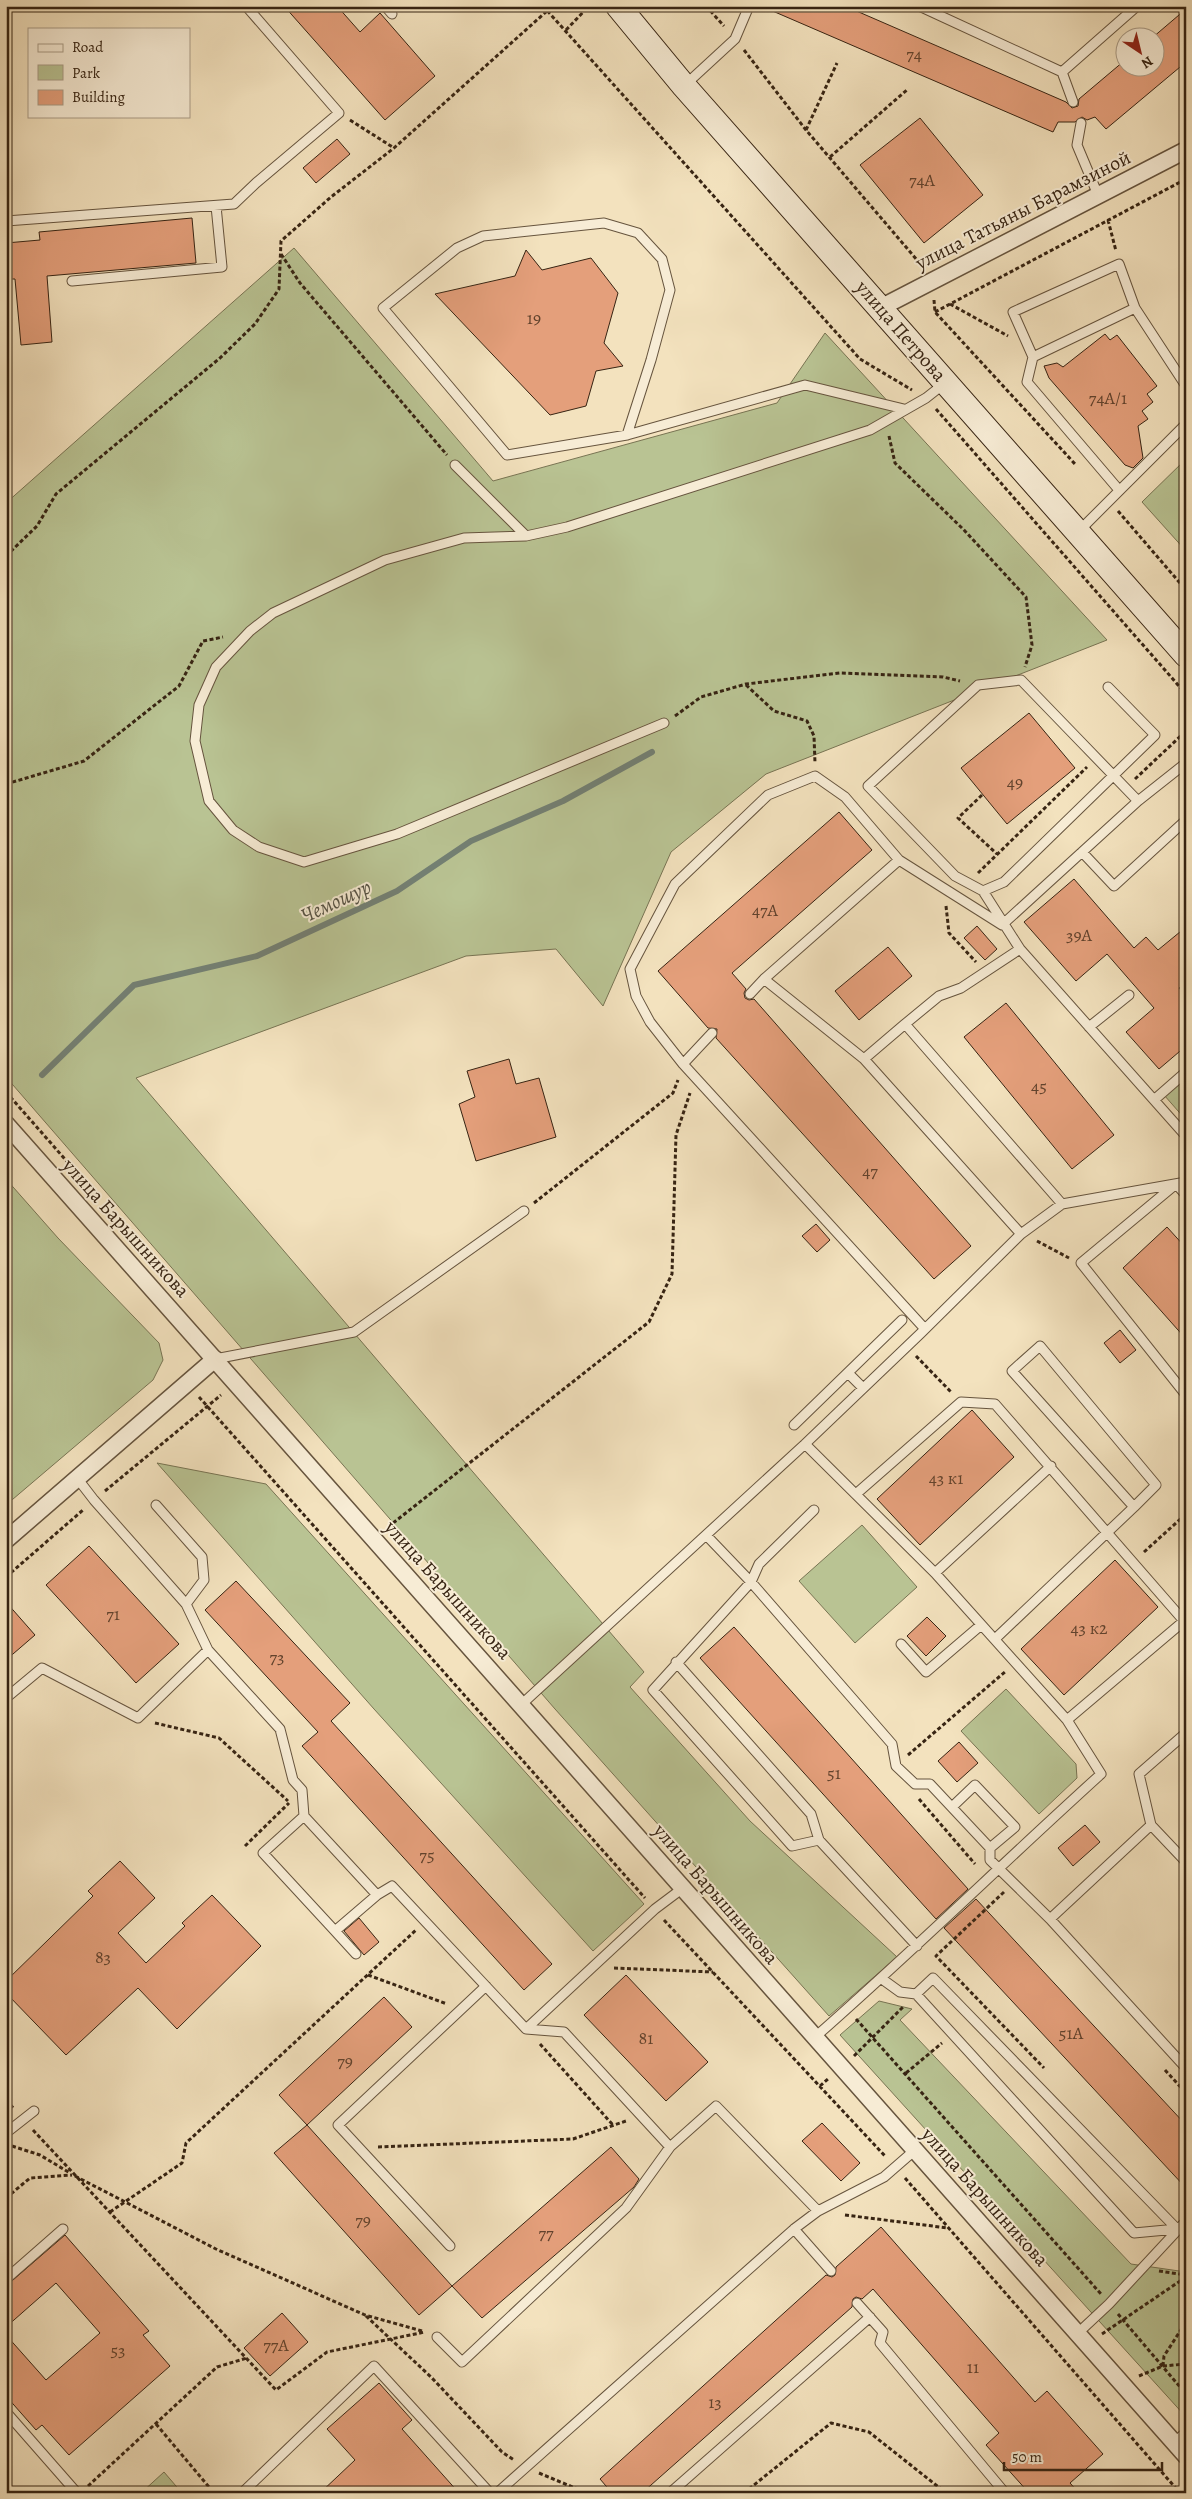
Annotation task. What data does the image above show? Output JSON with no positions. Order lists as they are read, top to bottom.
{
  "streets": {
    "main road": ["улица Петрова"],
    "street": ["улица Татьяны Барамзиной", "улица Барышникова"]
  },
  "crossings": [
    ["улица Татьяны Барамзиной", "улица Петрова"]
  ],
  "water": ["Чемошур"],
  "house_numbers": [
    "74",
    "74А",
    "19",
    "74А/1",
    "49",
    "47А",
    "39А",
    "45",
    "47",
    "43 к1",
    "71",
    "43 к2",
    "73",
    "51",
    "75",
    "83",
    "51А",
    "81",
    "79",
    "79",
    "77",
    "77А",
    "53",
    "11",
    "13"
  ],
  "legend": ["Road", "Park", "Building"],
  "scale_bar": "50 m",
  "north": "bottom right"
}
